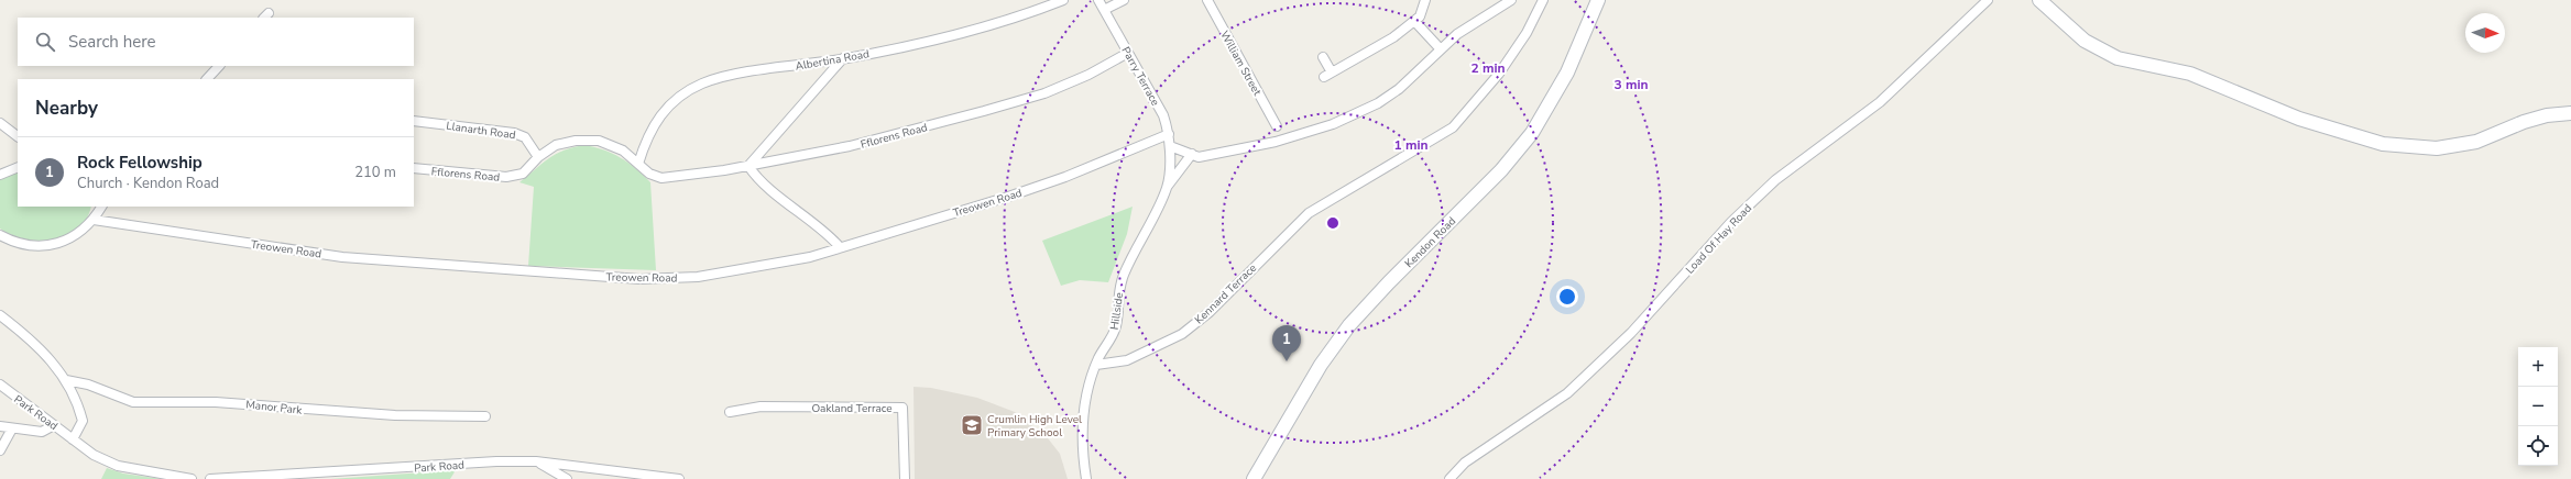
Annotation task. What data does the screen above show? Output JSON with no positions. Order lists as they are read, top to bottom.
{
  "streets": {
    "main road": ["Kendon Road"],
    "street": [
      "Albertina Road",
      "William Street",
      "Parry Terrace",
      "Llanarth Road",
      "Fflorens Road",
      "Treowen Road",
      "Load Of Hay Road",
      "Kennard Terrace",
      "Hillside",
      "Manor Park",
      "Oakland Terrace",
      "Park Road"
    ]
  },
  "crossings": [
    ["Albertina Road", "Fflorens Road"],
    ["Parry Terrace", "Fflorens Road"],
    ["Parry Terrace", "Treowen Road"],
    ["Parry Terrace", "Hillside"],
    ["Llanarth Road", "Fflorens Road"],
    ["Kennard Terrace", "Hillside"]
  ],
  "places": {
    "school or university": ["Crumlin High Level Primary School"]
  },
  "north": "right",
  "page": {
    "search": "Search here",
    "heading": "Nearby",
    "list": [
      {
        "mark": "1",
        "name": "Rock Fellowship",
        "note": "Church · Kendon Road",
        "value": "210 m"
      }
    ],
    "pins": "1",
    "map_buttons": ["+", "−"]
  },
  "rings": ["2 min", "3 min", "1 min"]
}
